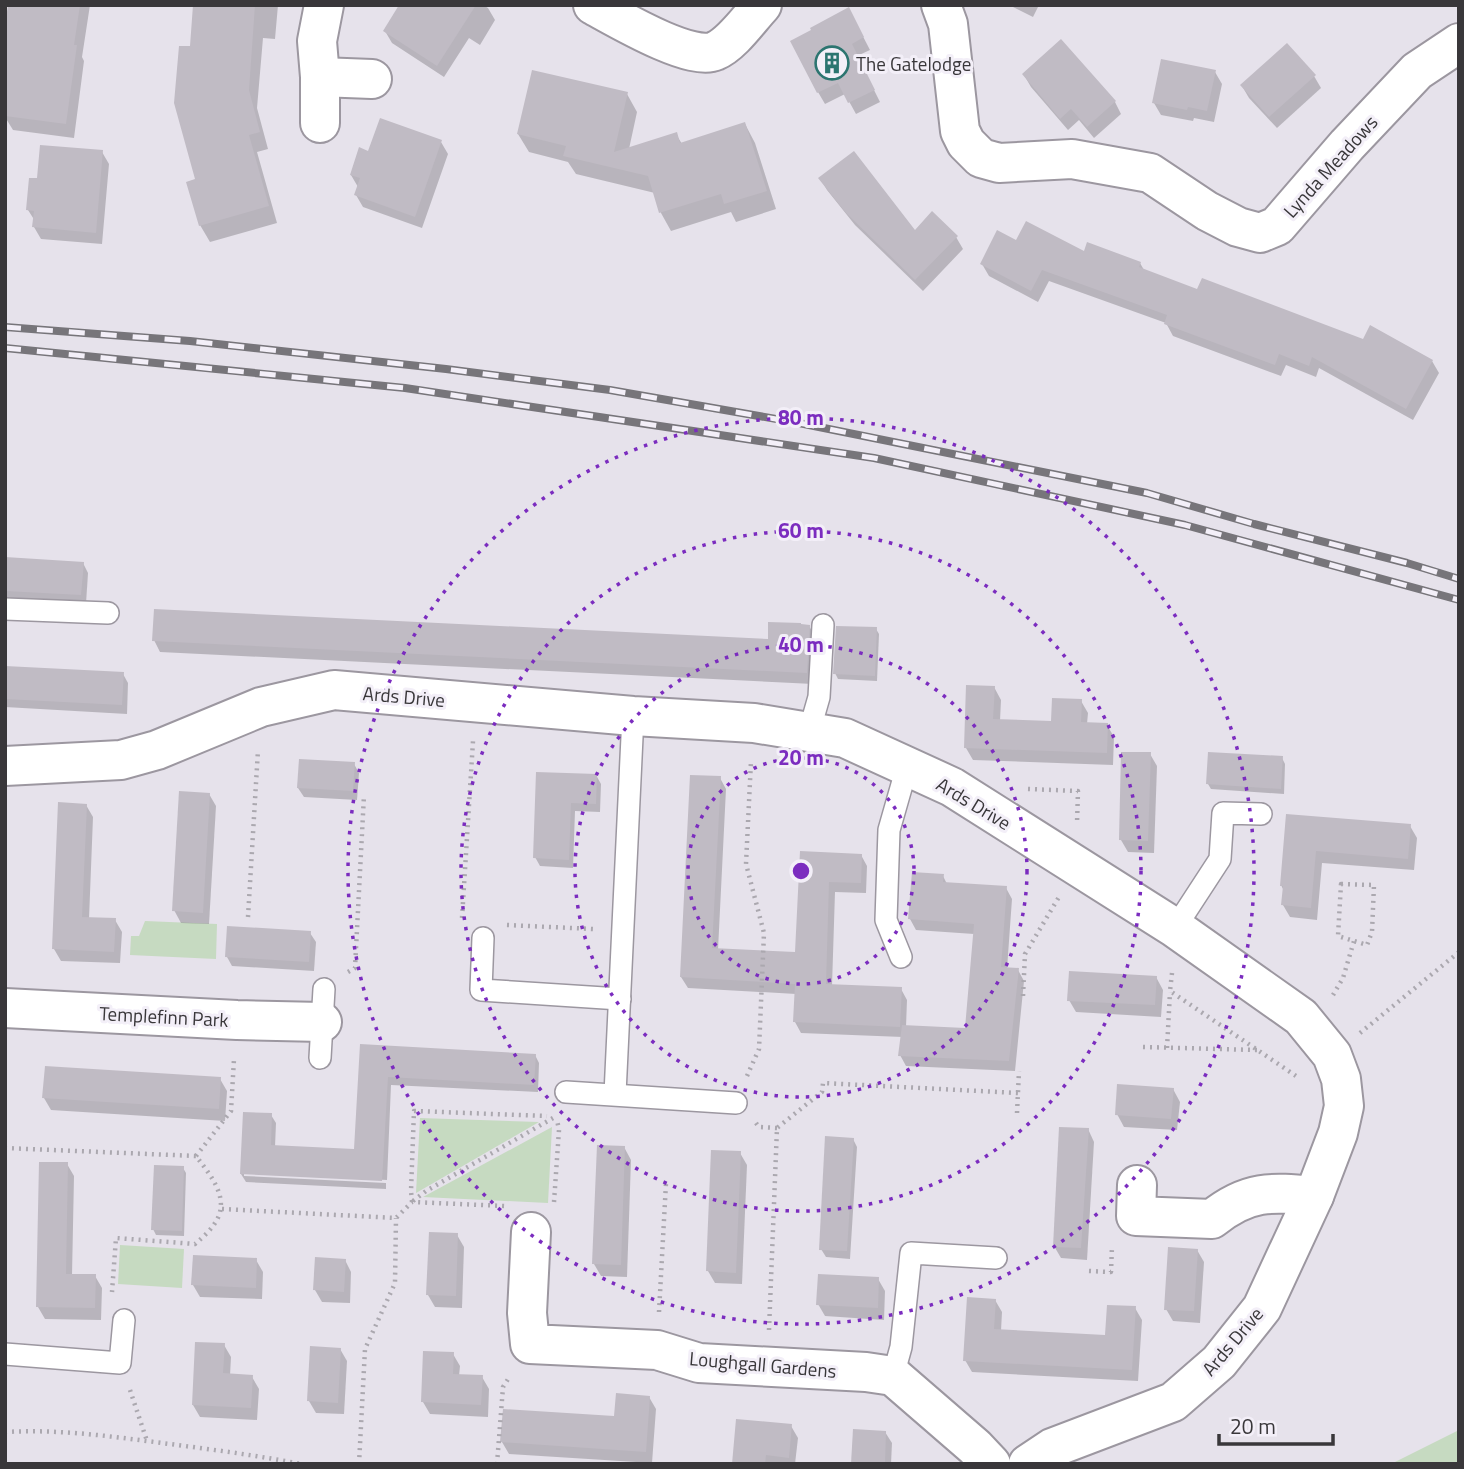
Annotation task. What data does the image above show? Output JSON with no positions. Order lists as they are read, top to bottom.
{
  "streets": {
    "street": [
      "Lynda Meadows",
      "Ards Drive",
      "Templefinn Park",
      "Loughgall Gardens"
    ]
  },
  "places": {
    "building": ["The Gatelodge"]
  },
  "scale_bar": "20 m",
  "rings": [
    "80 m",
    "60 m",
    "40 m",
    "20 m"
  ]
}
